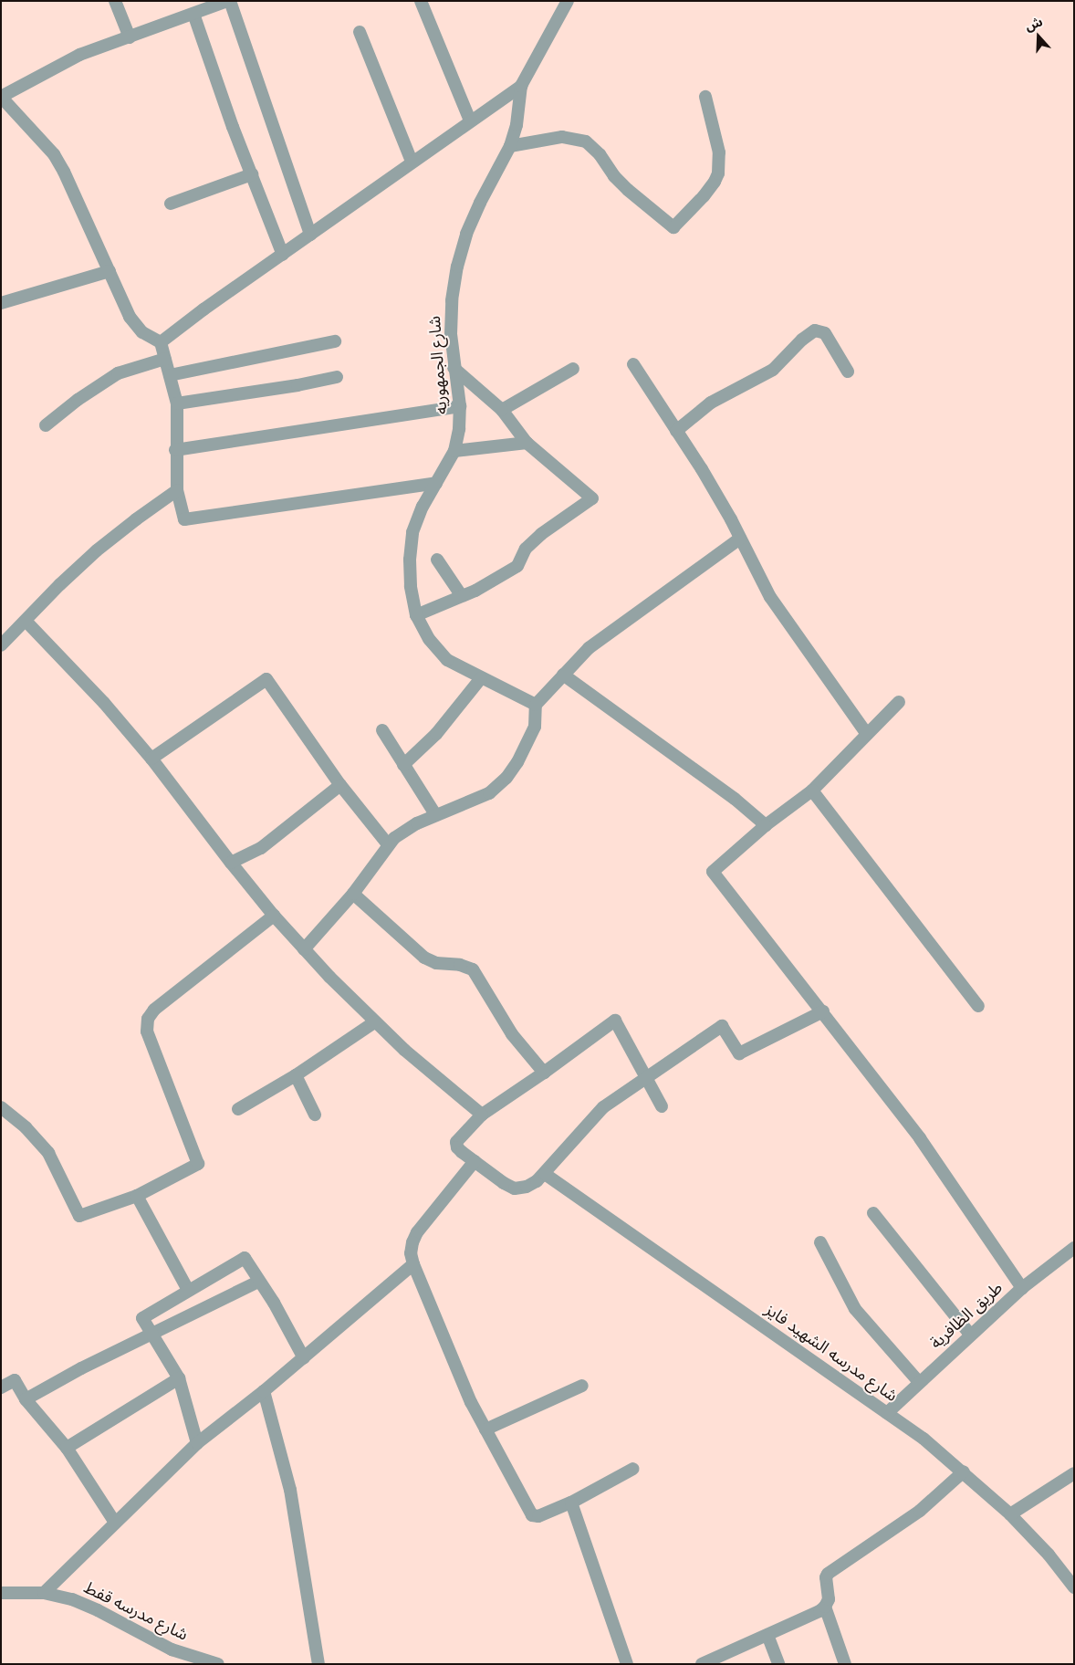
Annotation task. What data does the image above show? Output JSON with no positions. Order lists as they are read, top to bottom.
{
  "streets": {
    "street": [
      "شارع الجمهوريه",
      "طريق الظافرية",
      "شارع مدرسه الشهيد فايز",
      "شارع مدرسه قفط"
    ]
  },
  "crossings": [
    ["طريق الظافرية", "شارع مدرسه الشهيد فايز"]
  ],
  "north": "top"
}
